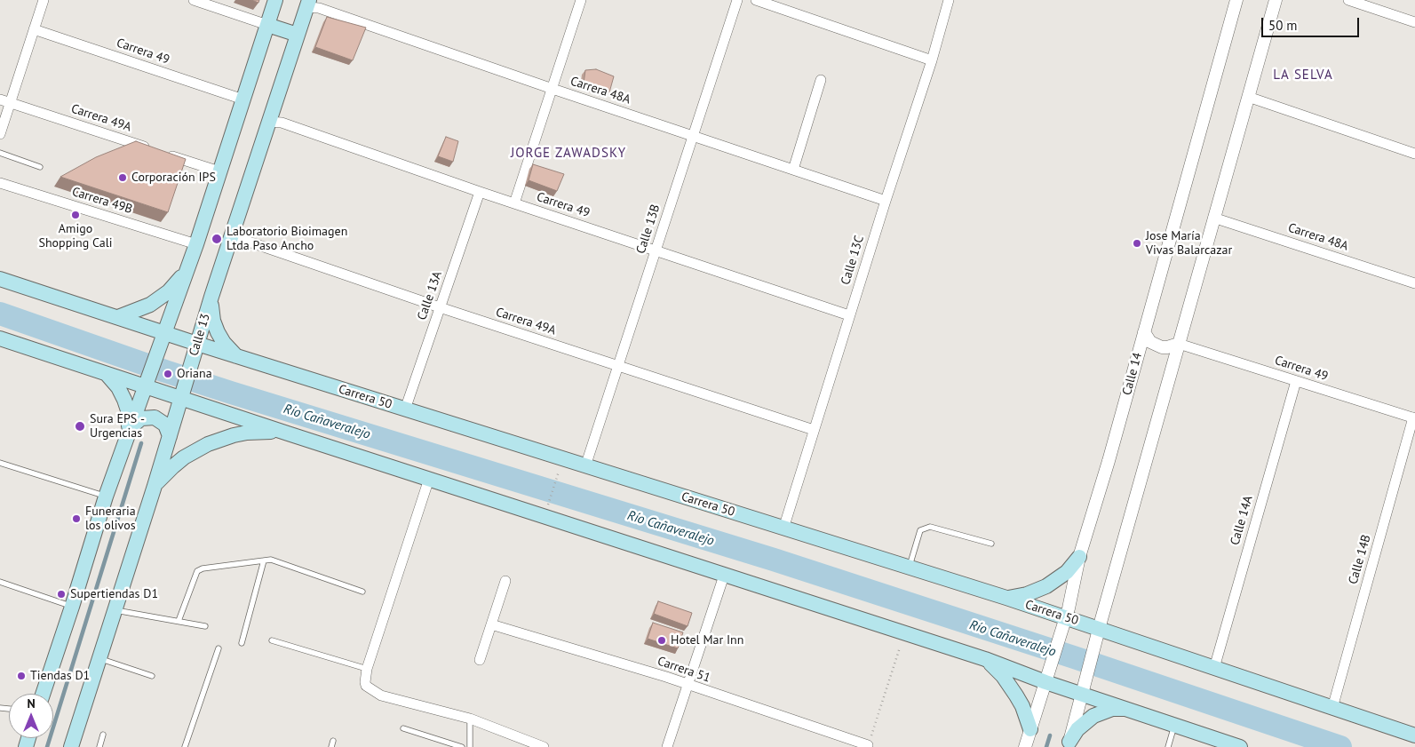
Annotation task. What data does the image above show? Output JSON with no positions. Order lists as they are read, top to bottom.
{
  "streets": {
    "main road": ["Calle 13", "Carrera 50"],
    "street": [
      "Carrera 49",
      "Carrera 48A",
      "Carrera 49A",
      "Carrera 49B",
      "Calle 13B",
      "Calle 13C",
      "Calle 13A",
      "Calle 14",
      "Calle 14A",
      "Calle 14B",
      "Carrera 51"
    ]
  },
  "crossings": [
    ["Carrera 49", "Calle 13B"],
    ["Carrera 49", "Calle 13C"],
    ["Carrera 49", "Calle 13A"],
    ["Carrera 49", "Calle 13"],
    ["Carrera 49", "Calle 14A"],
    ["Carrera 49", "Calle 14B"],
    ["Carrera 48A", "Calle 13B"],
    ["Carrera 48A", "Calle 13C"],
    ["Carrera 48A", "Calle 13"],
    ["Carrera 49A", "Calle 13B"],
    ["Carrera 49A", "Calle 13C"],
    ["Carrera 49A", "Calle 13A"],
    ["Carrera 49A", "Calle 13"],
    ["Calle 13B", "Carrera 50"],
    ["Calle 13C", "Carrera 50"],
    ["Calle 13A", "Carrera 50"],
    ["Calle 13", "Carrera 50"],
    ["Calle 14", "Carrera 50"],
    ["Carrera 50", "Calle 14A"],
    ["Carrera 50", "Calle 14B"]
  ],
  "districts": ["LA SELVA", "JORGE ZAWADSKY"],
  "water": ["Río Cañaveralejo"],
  "places": [
    "Corporación IPS",
    "Amigo Shopping Cali",
    "Laboratorio Bioimagen Ltda Paso Ancho",
    "Jose María Vivas Balarcazar",
    "Oriana",
    "Sura EPS - Urgencias",
    "Funeraria los olivos",
    "Supertiendas D1",
    "Hotel Mar Inn",
    "Tiendas D1"
  ],
  "scale_bar": "50 m",
  "north": "top"
}
